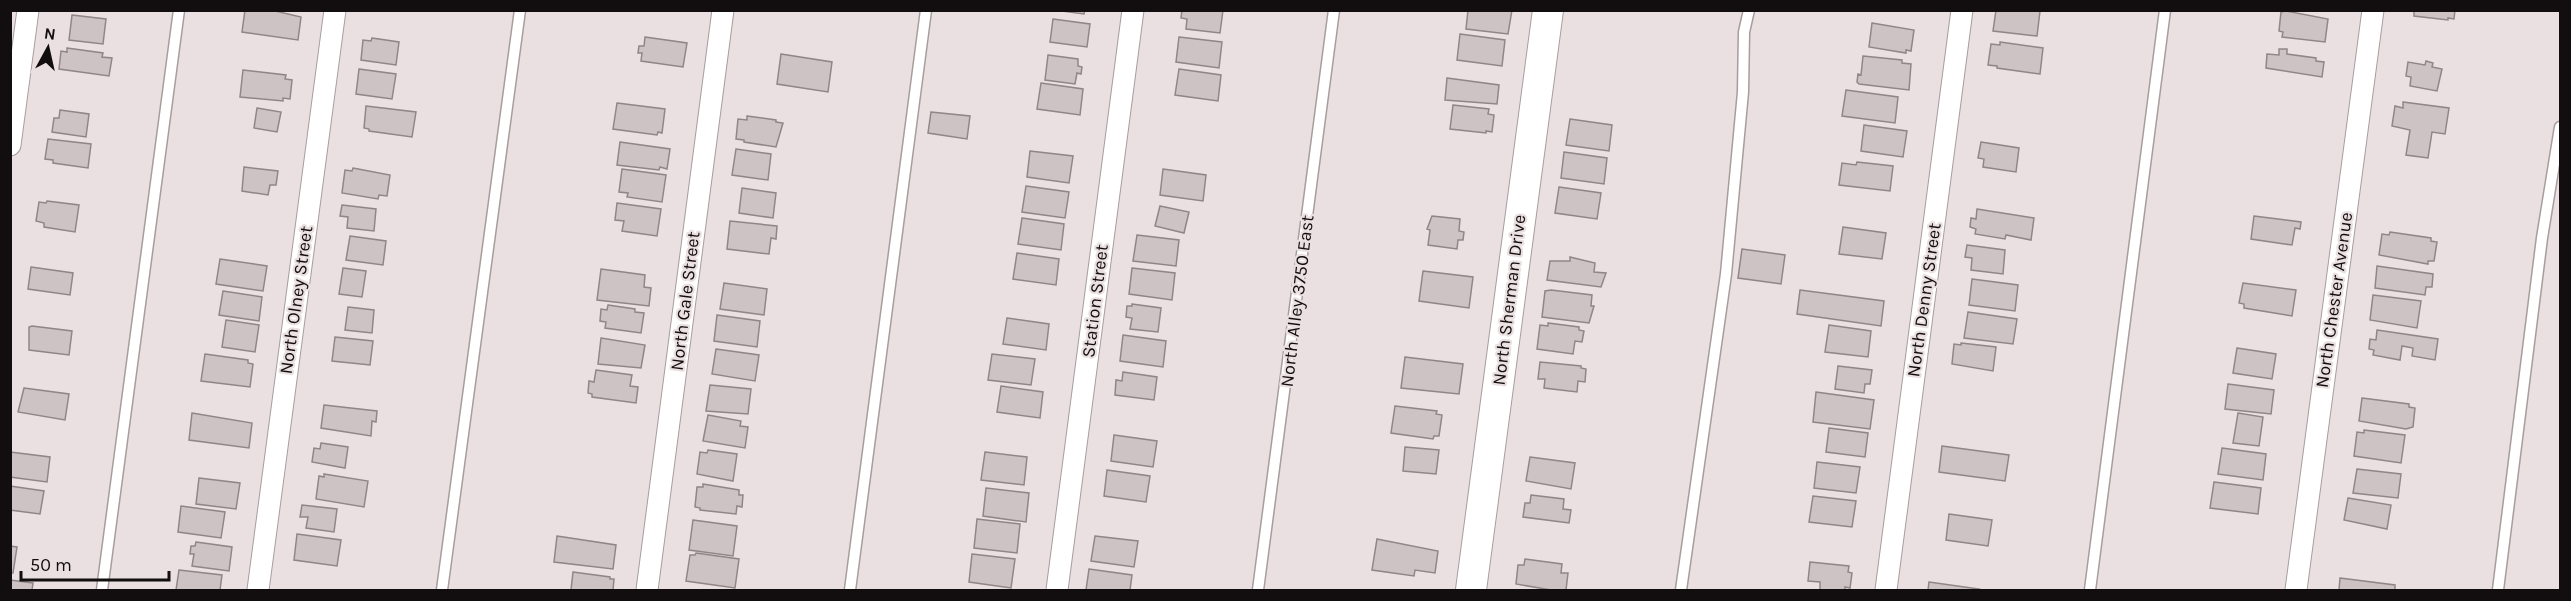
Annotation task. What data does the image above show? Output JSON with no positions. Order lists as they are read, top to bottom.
{
  "streets": {
    "main road": ["North Sherman Drive"],
    "street": [
      "North Olney Street",
      "North Denny Street",
      "North Chester Avenue",
      "North Gale Street",
      "Station Street"
    ],
    "lane": ["North Alley 3750 East"]
  },
  "scale_bar": "50 m",
  "north": "top"
}
